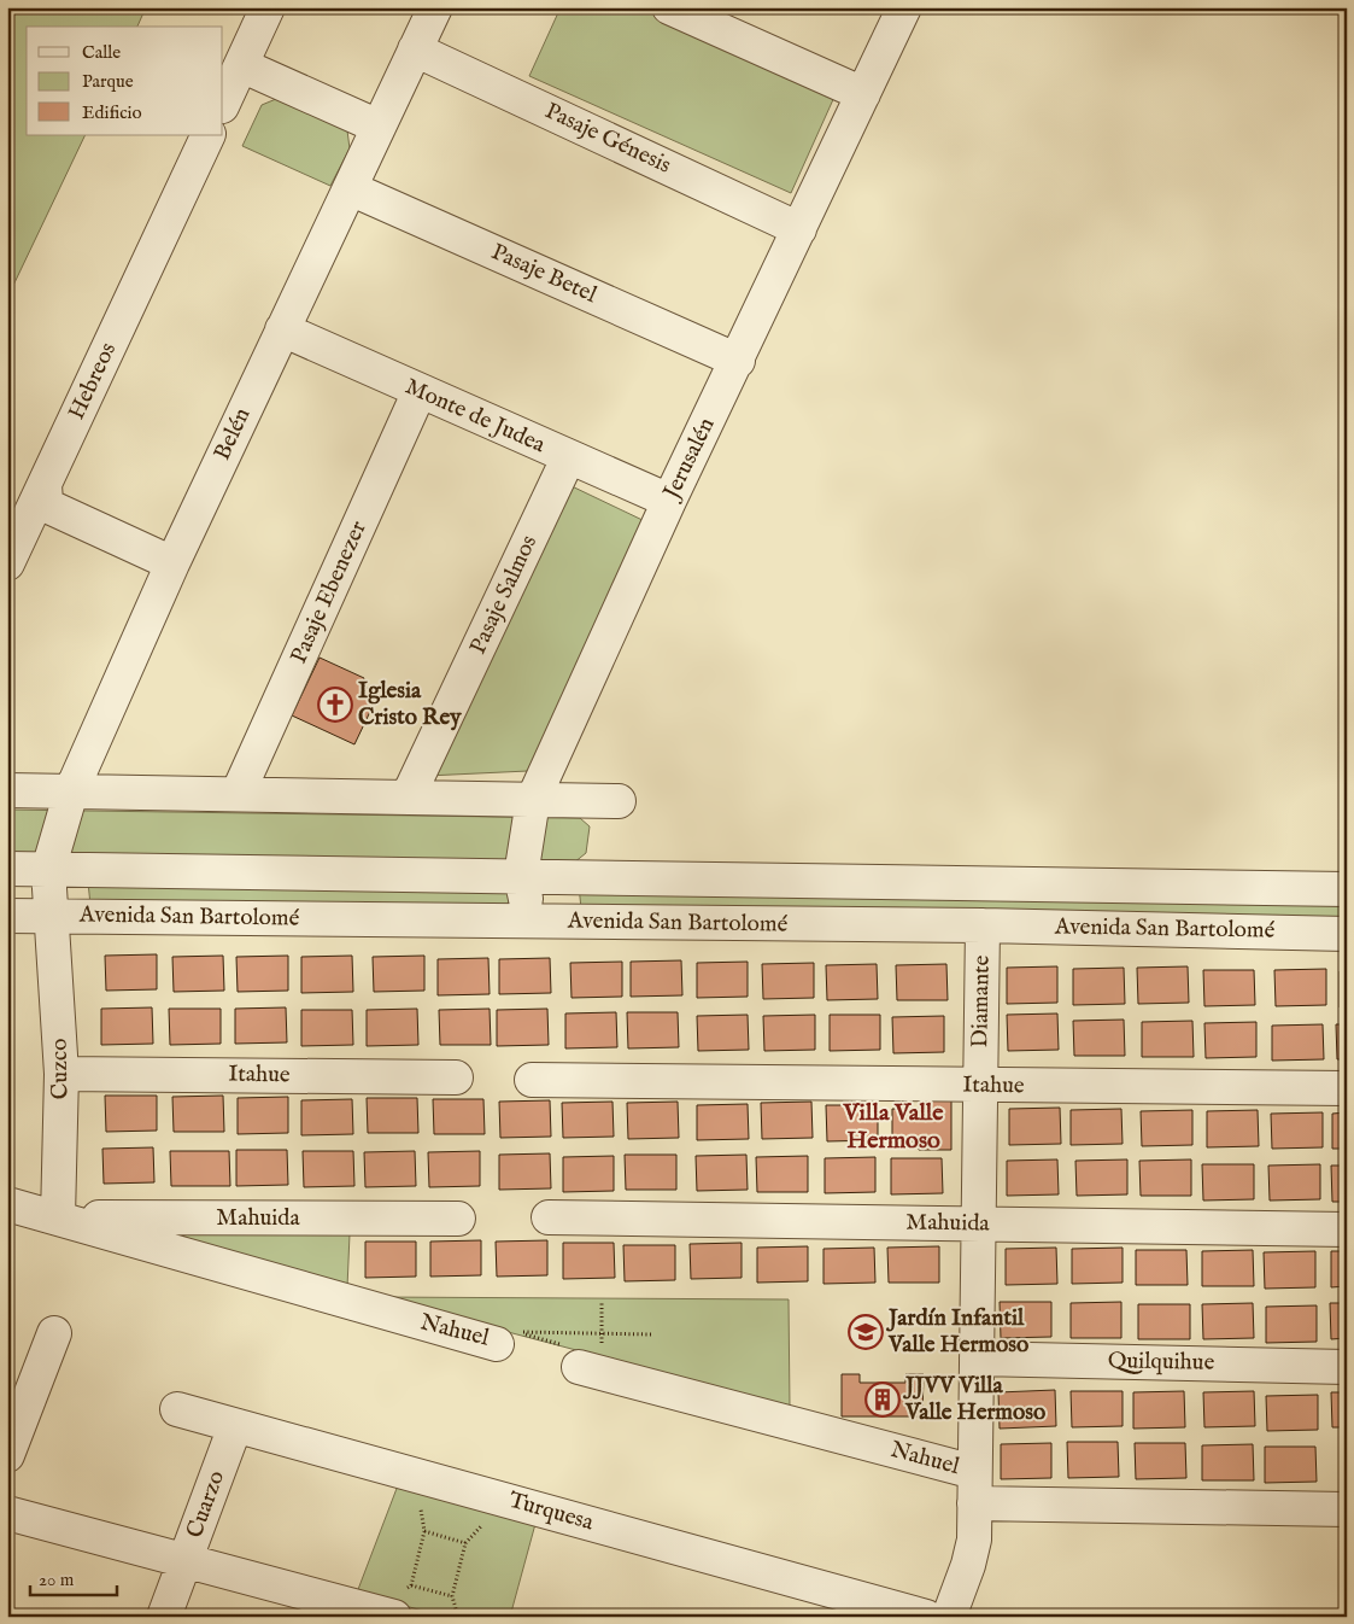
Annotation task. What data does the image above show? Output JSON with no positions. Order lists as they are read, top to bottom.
{
  "streets": {
    "street": [
      "Pasaje Génesis",
      "Pasaje Betel",
      "Hebreos",
      "Monte de Judea",
      "Belén",
      "Jerusalén",
      "Pasaje Ebenezer",
      "Pasaje Salmos",
      "Avenida San Bartolomé",
      "Diamante",
      "Cuzco",
      "Itahue",
      "Mahuida",
      "Nahuel",
      "Quilquihue",
      "Cuarzo",
      "Turquesa"
    ]
  },
  "crossings": [
    ["Pasaje Génesis", "Belén"],
    ["Pasaje Génesis", "Jerusalén"],
    ["Pasaje Betel", "Belén"],
    ["Pasaje Betel", "Jerusalén"],
    ["Monte de Judea", "Belén"],
    ["Monte de Judea", "Jerusalén"],
    ["Monte de Judea", "Pasaje Ebenezer"],
    ["Monte de Judea", "Pasaje Salmos"],
    ["Belén", "Cuzco"],
    ["Jerusalén", "Avenida San Bartolomé"],
    ["Avenida San Bartolomé", "Diamante"],
    ["Avenida San Bartolomé", "Cuzco"],
    ["Diamante", "Itahue"],
    ["Diamante", "Mahuida"],
    ["Diamante", "Nahuel"],
    ["Diamante", "Quilquihue"],
    ["Cuzco", "Itahue"],
    ["Cuzco", "Mahuida"],
    ["Cuzco", "Nahuel"],
    ["Mahuida", "Nahuel"],
    ["Cuarzo", "Turquesa"]
  ],
  "districts": ["Villa Valle Hermoso"],
  "places": {
    "church": ["Iglesia Cristo Rey"],
    "school or university": ["Jardín Infantil Valle Hermoso"],
    "building": ["JJVV Villa Valle Hermoso"]
  },
  "legend": ["Calle", "Parque", "Edificio"],
  "scale_bar": "20 m"
}
